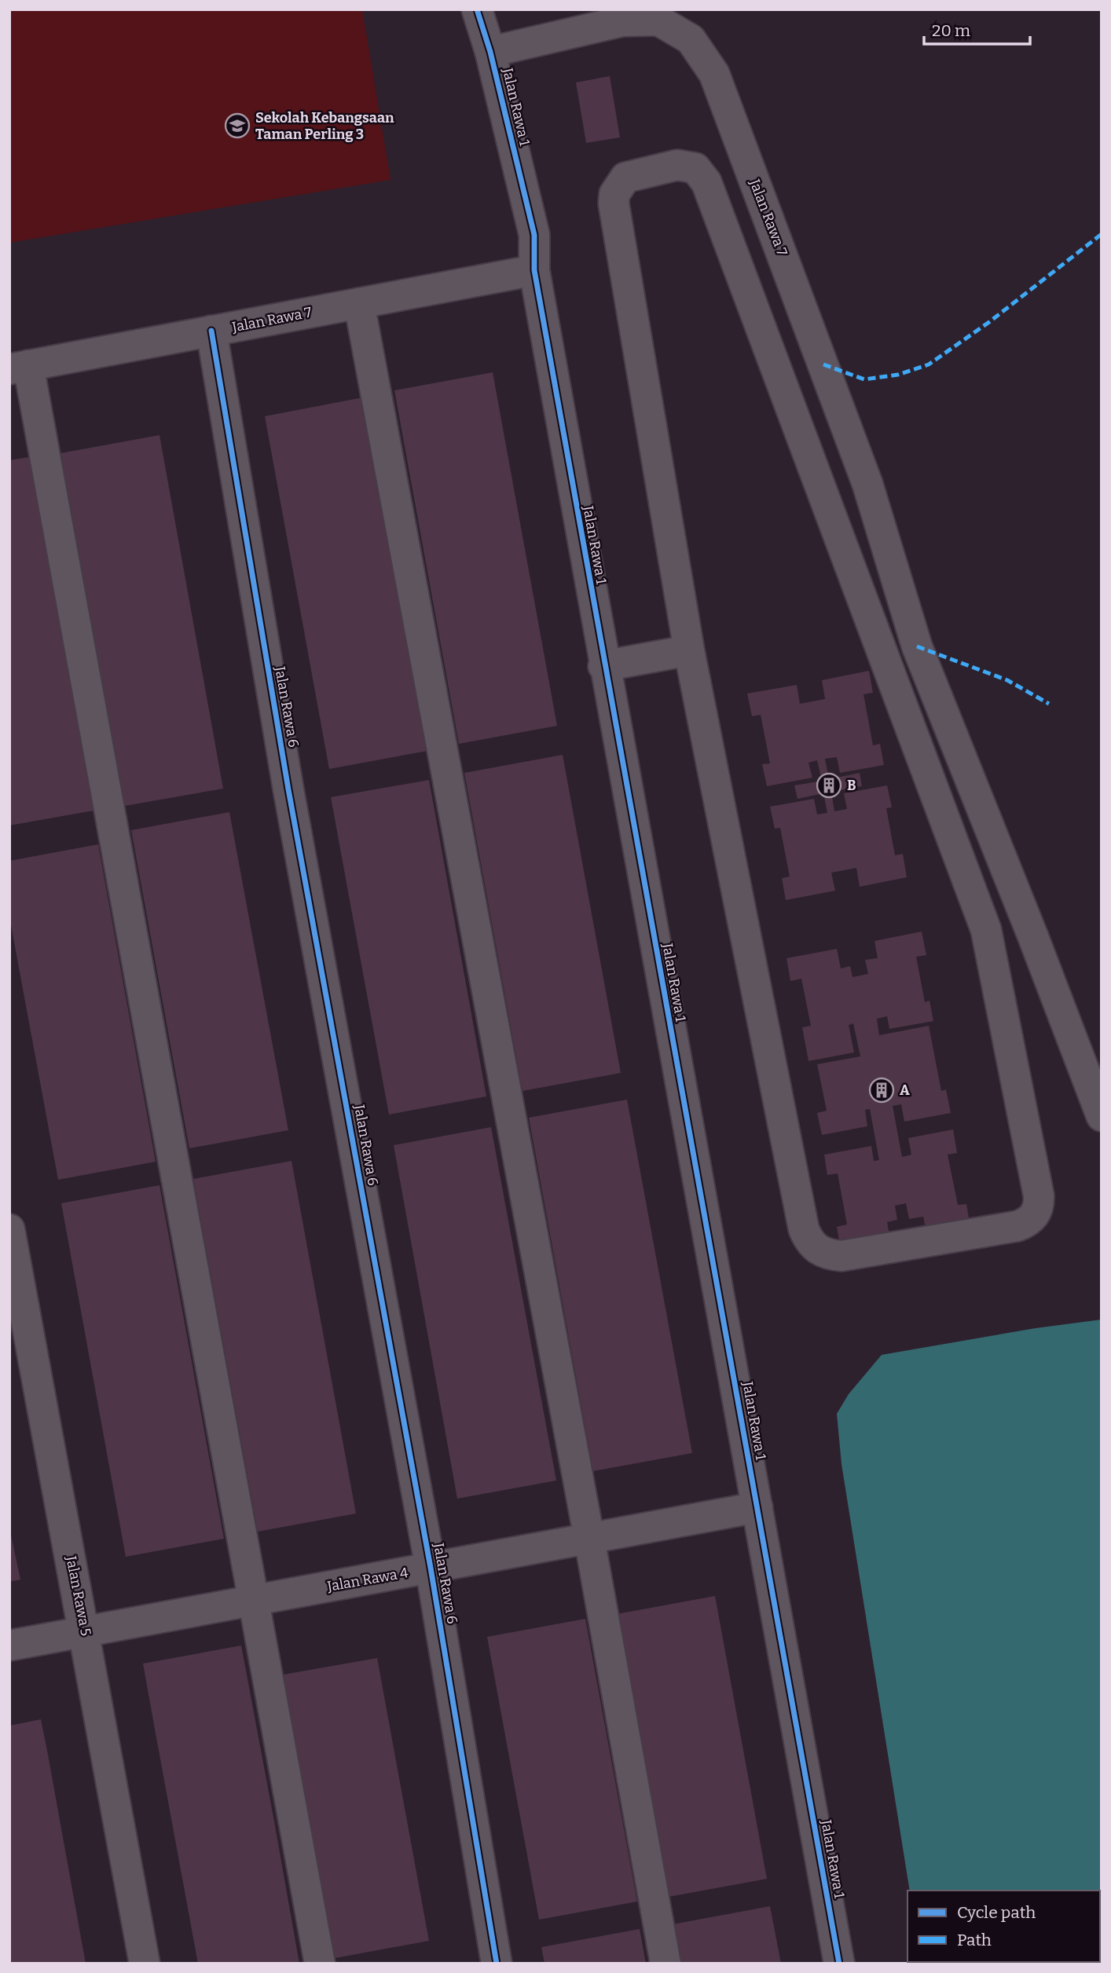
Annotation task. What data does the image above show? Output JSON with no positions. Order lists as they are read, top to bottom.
{
  "streets": {
    "street": [
      "Jalan Rawa 1",
      "Jalan Rawa 7",
      "Jalan Rawa 6",
      "Jalan Rawa 4",
      "Jalan Rawa 5"
    ]
  },
  "crossings": [
    ["Jalan Rawa 1", "Jalan Rawa 7"],
    ["Jalan Rawa 1", "Jalan Rawa 4"],
    ["Jalan Rawa 7", "Jalan Rawa 6"],
    ["Jalan Rawa 6", "Jalan Rawa 4"],
    ["Jalan Rawa 4", "Jalan Rawa 5"]
  ],
  "places": {
    "school or university": ["Sekolah Kebangsaan Taman Perling 3"],
    "building": ["B", "A"]
  },
  "legend": ["Cycle path", "Path"],
  "scale_bar": "20 m"
}
